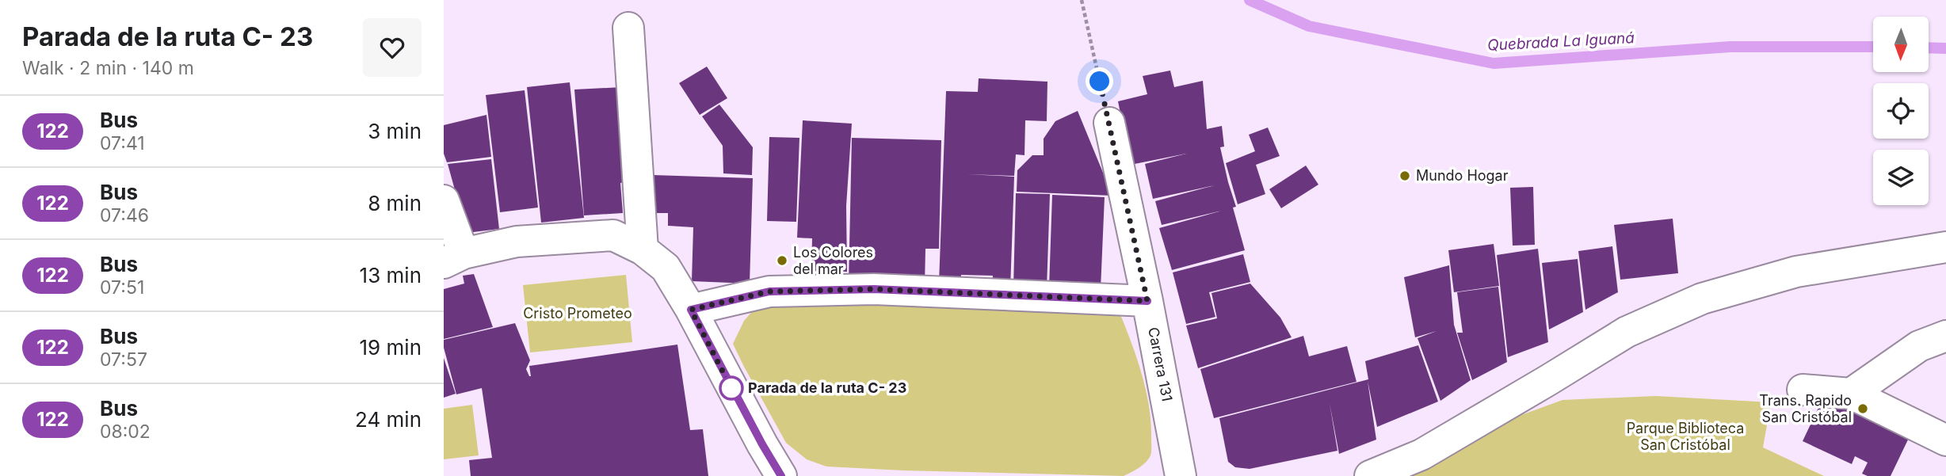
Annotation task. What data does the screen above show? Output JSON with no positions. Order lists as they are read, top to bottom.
{
  "streets": {
    "street": ["Carrera 131"]
  },
  "water": ["Quebrada La Iguaná"],
  "parks": ["Cristo Prometeo", "Parque Biblioteca San Cristóbal"],
  "places": [
    "Mundo Hogar",
    "Los Colores del mar",
    "Parada de la ruta C- 23",
    "Trans. Rapido San Cristóbal"
  ],
  "lines": ["bus line 122"],
  "north": "bottom",
  "page": {
    "heading": ["Parada de la ruta C- 23", "Walk · 2 min · 140 m"],
    "list": [
      {
        "mark": "122",
        "name": "Bus",
        "note": "07:41",
        "value": "3 min"
      },
      {
        "mark": "122",
        "name": "Bus",
        "note": "07:46",
        "value": "8 min"
      },
      {
        "mark": "122",
        "name": "Bus",
        "note": "07:51",
        "value": "13 min"
      },
      {
        "mark": "122",
        "name": "Bus",
        "note": "07:57",
        "value": "19 min"
      },
      {
        "mark": "122",
        "name": "Bus",
        "note": "08:02",
        "value": "24 min"
      }
    ]
  }
}
